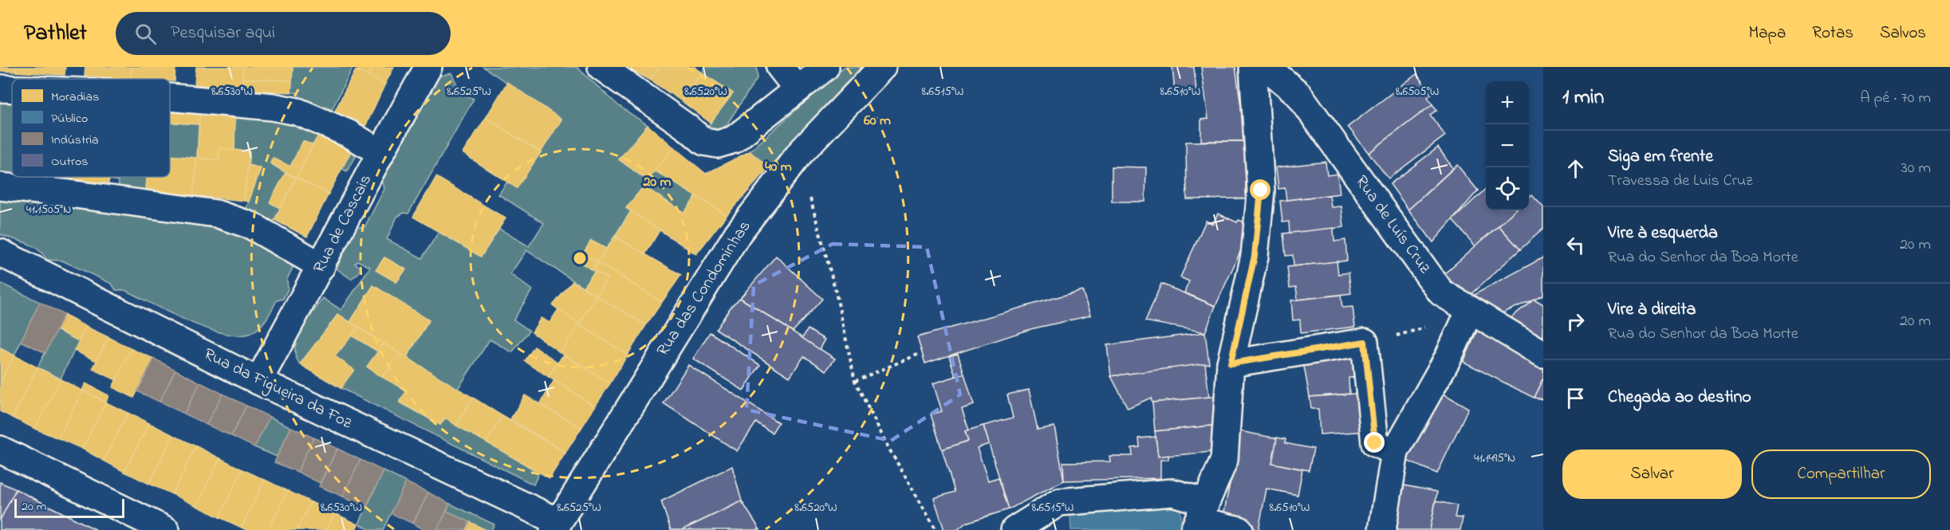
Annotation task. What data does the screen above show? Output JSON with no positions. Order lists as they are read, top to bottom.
{
  "streets": {
    "street": [
      "Rua de Cascais",
      "Rua de Luís Cruz",
      "Rua das Condominhas",
      "Rua da Figueira da Foz"
    ]
  },
  "crossings": [
    ["Rua de Cascais", "Rua da Figueira da Foz"],
    ["Rua das Condominhas", "Rua da Figueira da Foz"]
  ],
  "legend": [
    "Moradias",
    "Público",
    "Indústria",
    "Outros"
  ],
  "scale_bar": "20 m",
  "page": {
    "header": "Pathlet",
    "search": "Pesquisar aqui",
    "nav": ["Mapa", "Rotas", "Salvos"],
    "heading": ["1 min", "A pé · 70 m"],
    "map_buttons": ["+", "−"],
    "list": [
      ["Siga em frente", "Travessa de Luis Cruz", "30 m"],
      ["Vire à esquerda", "Rua do Senhor da Boa Morte", "20 m"],
      ["Vire à direita", "Rua do Senhor da Boa Morte", "20 m"],
      "Chegada ao destino"
    ],
    "buttons": ["Salvar", "Compartilhar"],
    "scale": "20 m"
  },
  "coordinates": [
    "8.6505°W",
    "8.6530°W",
    "8.6525°W",
    "8.6520°W",
    "8.6515°W",
    "8.6510°W",
    "41.1505°N",
    "41.1495°N"
  ],
  "rings": ["60 m", "40 m", "20 m"]
}
